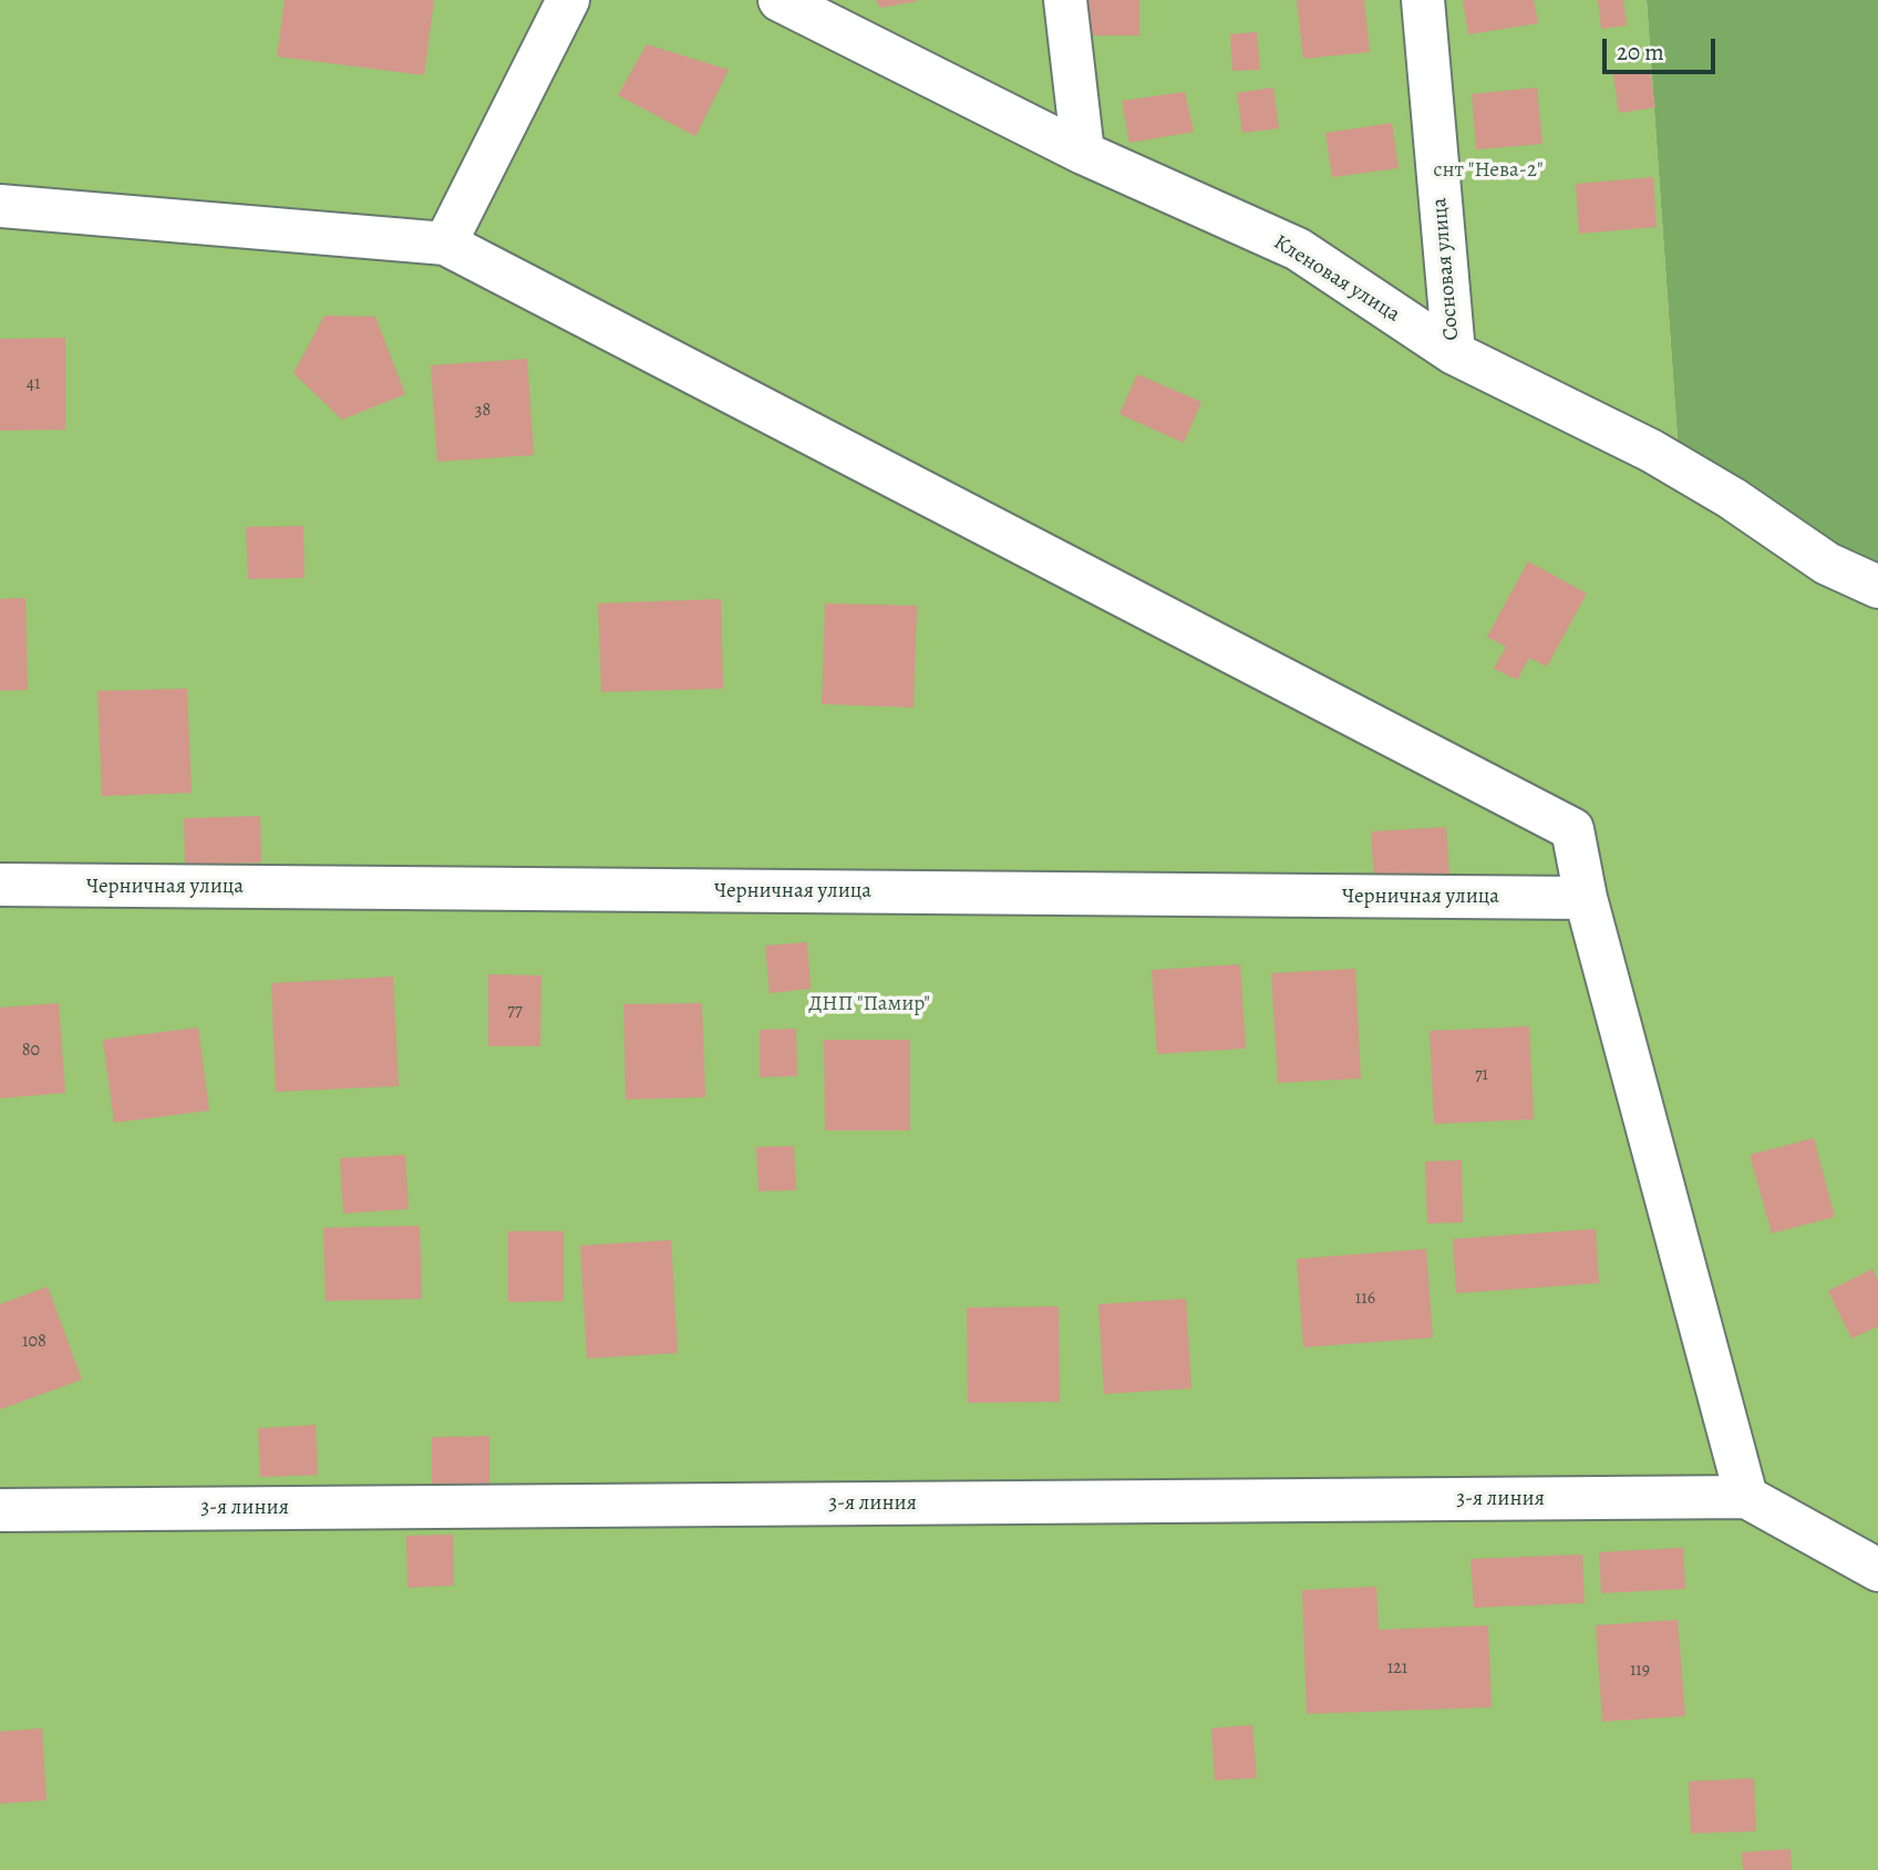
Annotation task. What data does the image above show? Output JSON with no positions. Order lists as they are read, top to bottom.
{
  "streets": {
    "street": [
      "Сосновая улица",
      "Кленовая улица",
      "Черничная улица",
      "3-я линия"
    ]
  },
  "crossings": [
    ["Сосновая улица", "Кленовая улица"]
  ],
  "parks": ["снт \"Нева-2\"", "ДНП \"Памир\""],
  "house_numbers": [
    "41",
    "38",
    "77",
    "80",
    "71",
    "116",
    "108",
    "121",
    "119"
  ],
  "scale_bar": "20 m"
}
